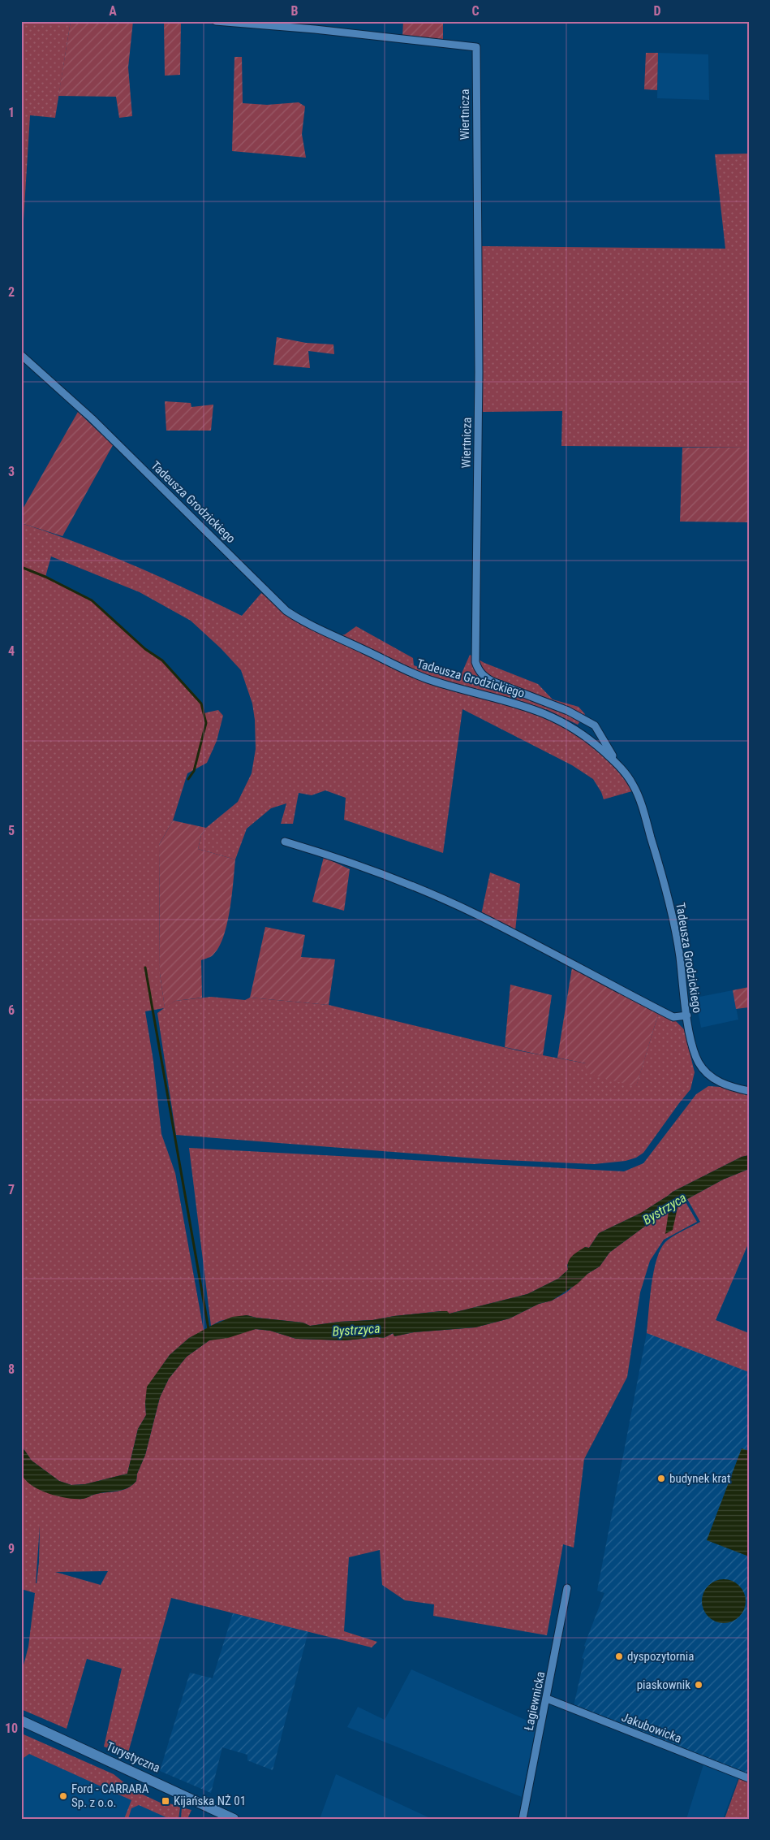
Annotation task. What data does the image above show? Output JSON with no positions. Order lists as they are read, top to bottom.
{
  "streets": {
    "main road": ["Turystyczna"],
    "street": [
      "Wiertnicza",
      "Tadeusza Grodzickiego",
      "Łagiewnicka",
      "Jakubowicka"
    ]
  },
  "crossings": [
    ["Wiertnicza", "Tadeusza Grodzickiego"],
    ["Łagiewnicka", "Jakubowicka"]
  ],
  "water": ["Bystrzyca"],
  "places": {
    "other": [
      "budynek krat",
      "dyspozytornia",
      "piaskownik",
      "Ford - CARRARA Sp. z o.o."
    ],
    "transit": ["Kijańska NŻ 01"]
  },
  "grid": {
    "columns": [
      "A",
      "B",
      "C",
      "D"
    ],
    "rows": [
      "1",
      "2",
      "3",
      "4",
      "5",
      "6",
      "7",
      "8",
      "9",
      "10"
    ]
  }
}
